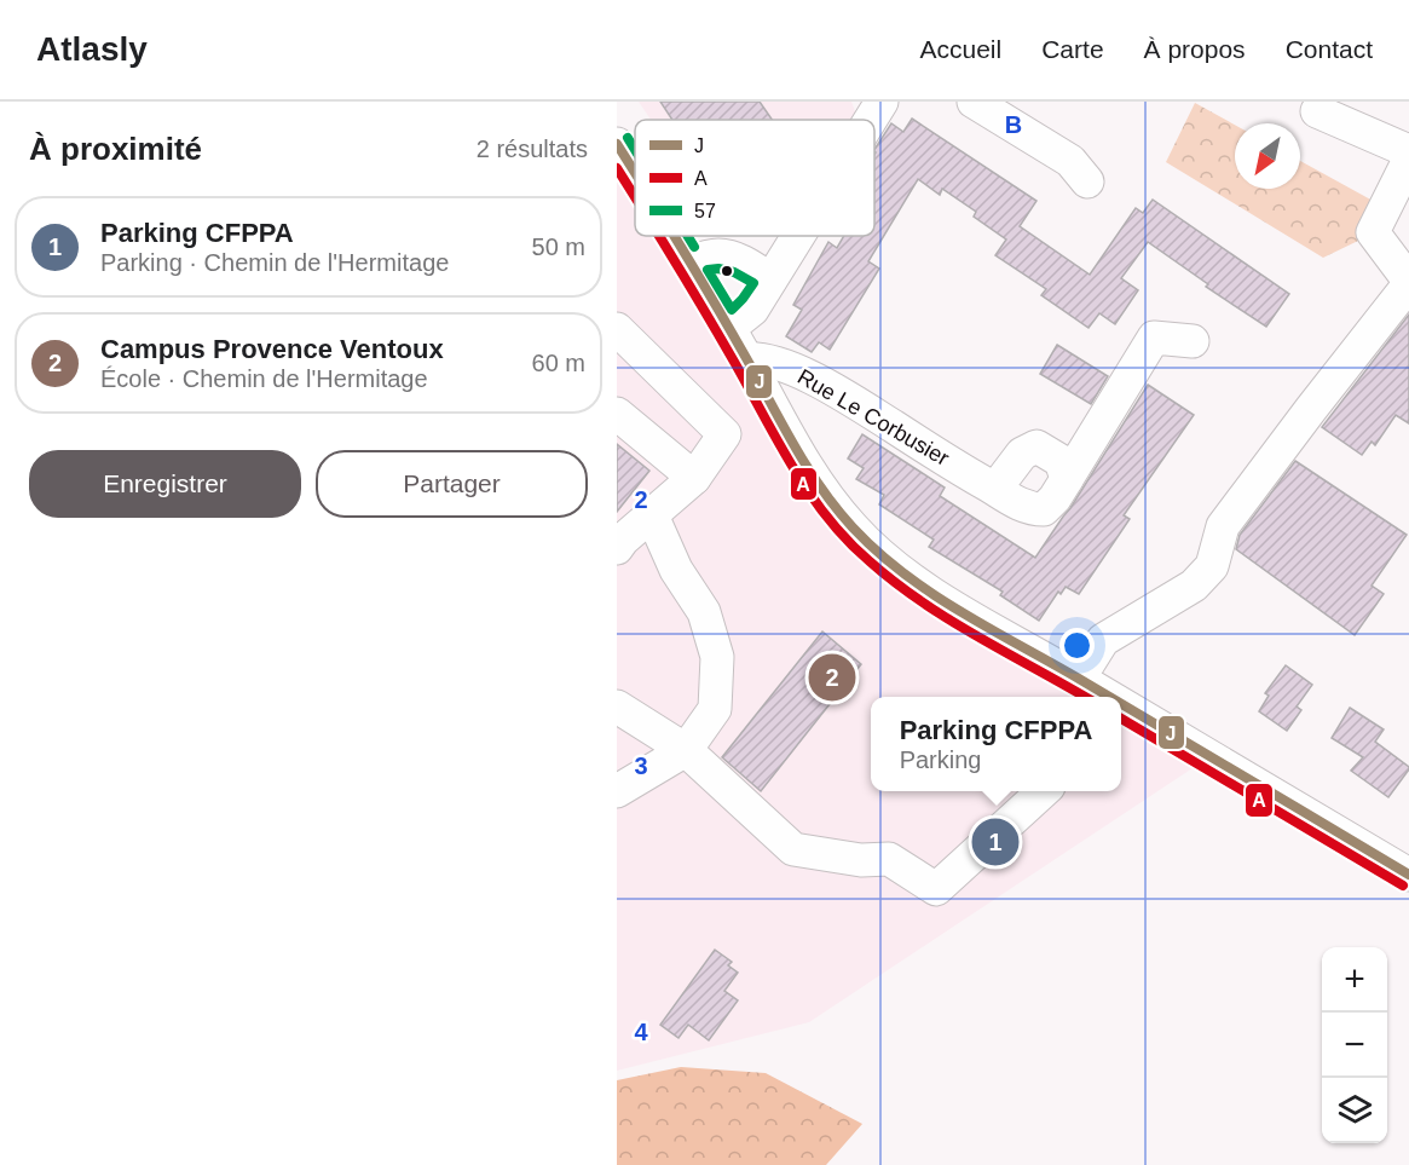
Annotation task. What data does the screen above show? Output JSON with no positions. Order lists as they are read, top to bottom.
{
  "streets": {
    "street": ["Rue Le Corbusier"]
  },
  "lines": ["transit line 57", "transit line J", "transit line A"],
  "legend": ["J", "A", "57"],
  "north": "bottom left",
  "page": {
    "header": "Atlasly",
    "nav": [
      "Accueil",
      "Carte",
      "À propos",
      "Contact"
    ],
    "heading": ["À proximité", "2 résultats"],
    "list": [
      {
        "mark": "1",
        "name": "Parking CFPPA",
        "note": "Parking · Chemin de l'Hermitage",
        "value": "50 m"
      },
      {
        "mark": "2",
        "name": "Campus Provence Ventoux",
        "note": "École · Chemin de l'Hermitage",
        "value": "60 m"
      }
    ],
    "buttons": ["Enregistrer", "Partager"],
    "pins": ["2", "1"],
    "popup": ["Parking CFPPA", "Parking"],
    "map_buttons": ["+", "−"]
  },
  "grid": {
    "columns": ["B"],
    "rows": ["2", "3", "4"]
  }
}
